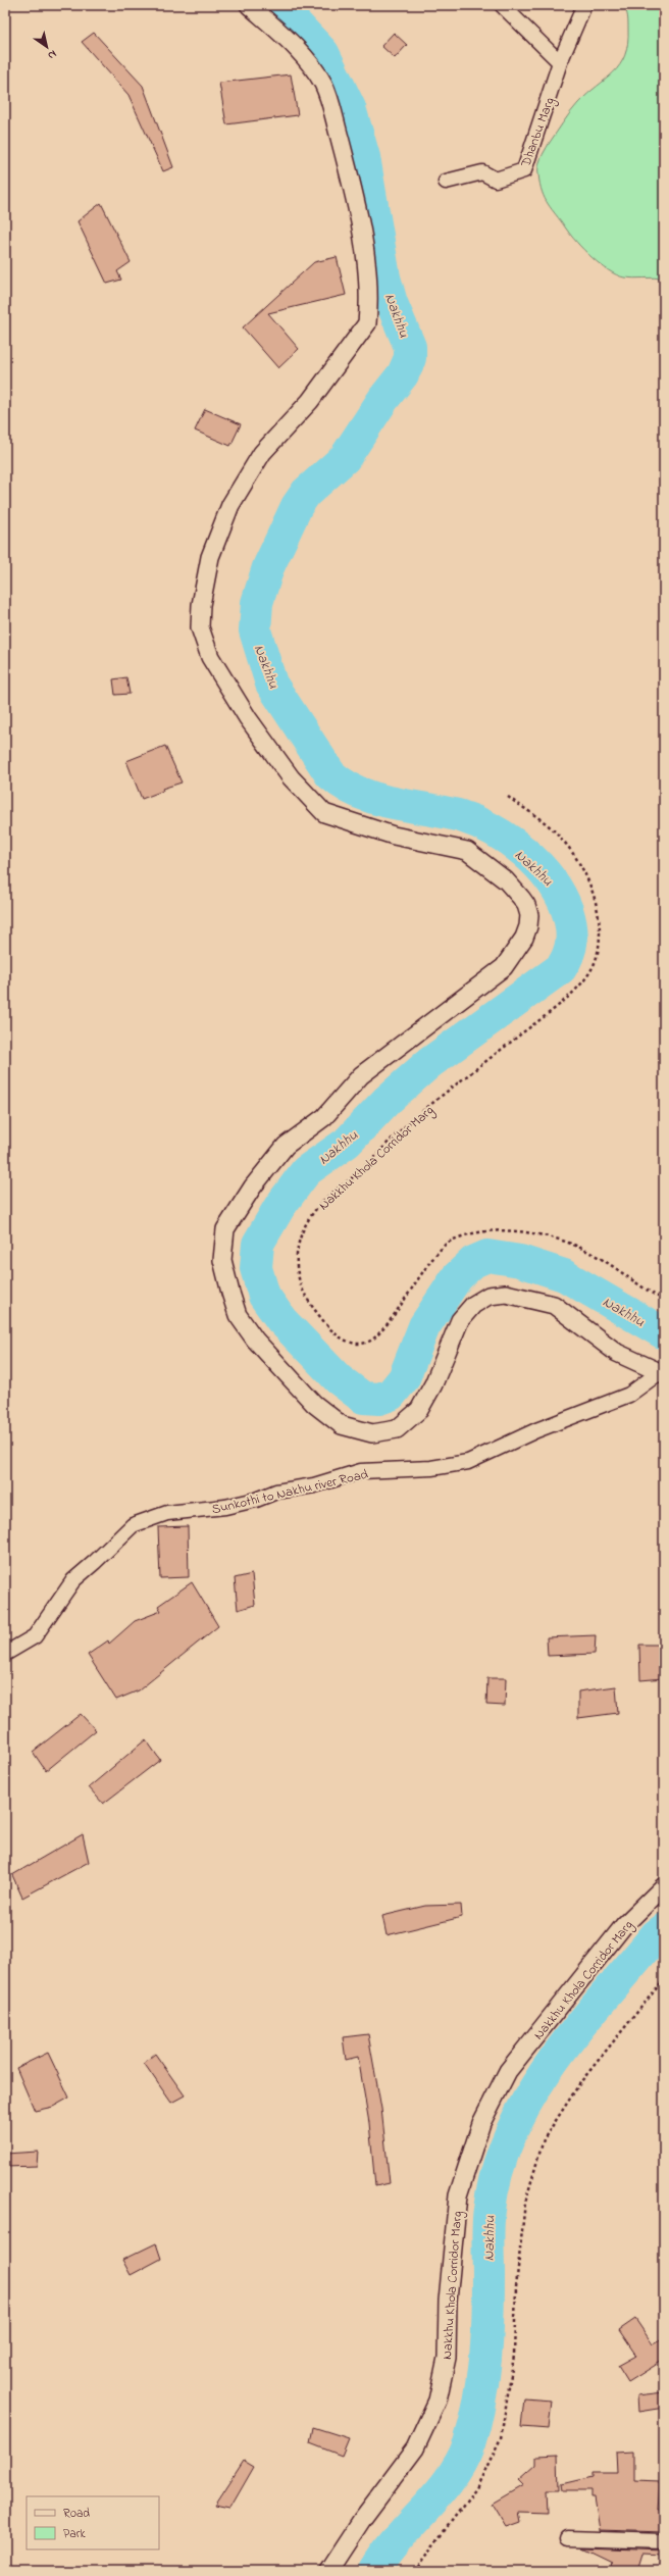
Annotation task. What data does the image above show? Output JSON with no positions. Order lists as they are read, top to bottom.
{
  "streets": {
    "street": ["Dhanbu Marg", "Nakkhu Khola Corridor Marg", "Sunkothi to Nakhu river Road"]
  },
  "water": ["Nakhhu"],
  "legend": ["Road", "Park"],
  "north": "bottom right"
}
